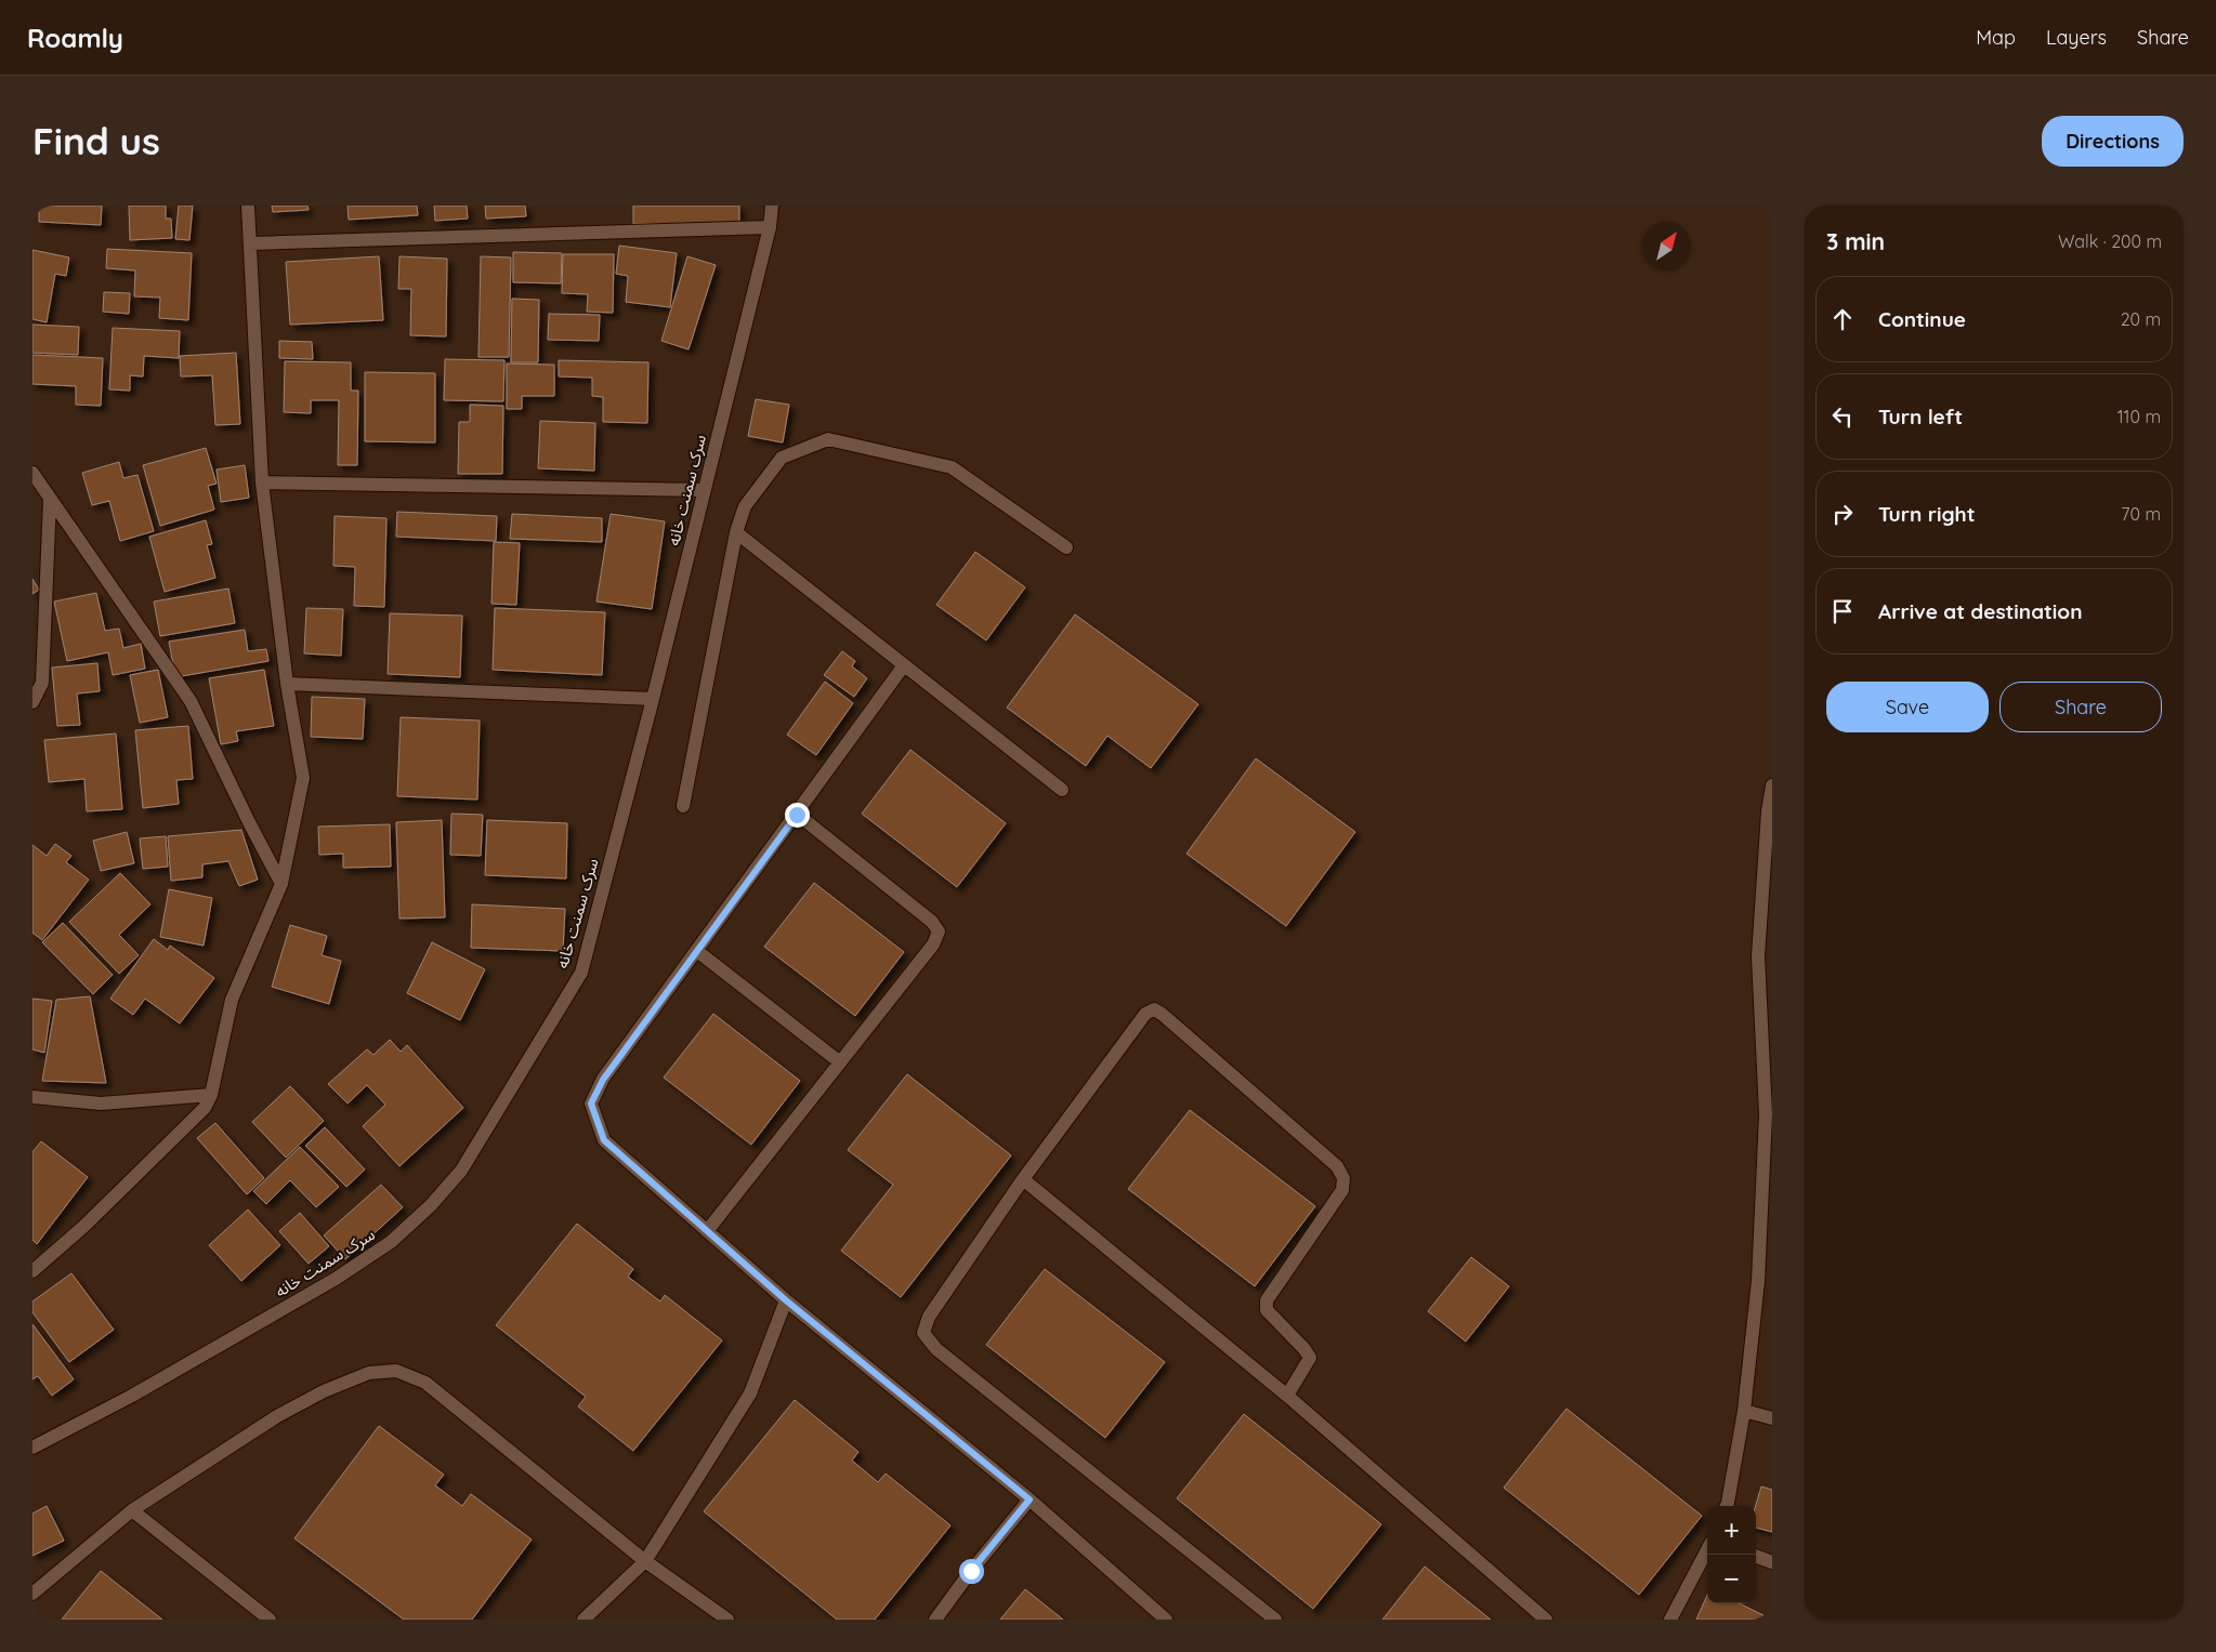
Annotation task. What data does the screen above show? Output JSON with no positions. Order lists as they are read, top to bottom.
{
  "streets": {
    "street": ["سرک سمنت خانه"]
  },
  "north": "top right",
  "page": {
    "header": "Roamly",
    "nav": ["Map", "Layers", "Share"],
    "buttons": [
      "Directions",
      ["Save", "Share"]
    ],
    "title": "Find us",
    "heading": ["3 min", "Walk · 200 m"],
    "list": [
      ["Continue", "20 m"],
      ["Turn left", "110 m"],
      ["Turn right", "70 m"],
      "Arrive at destination"
    ],
    "map_buttons": ["+", "−"]
  }
}
